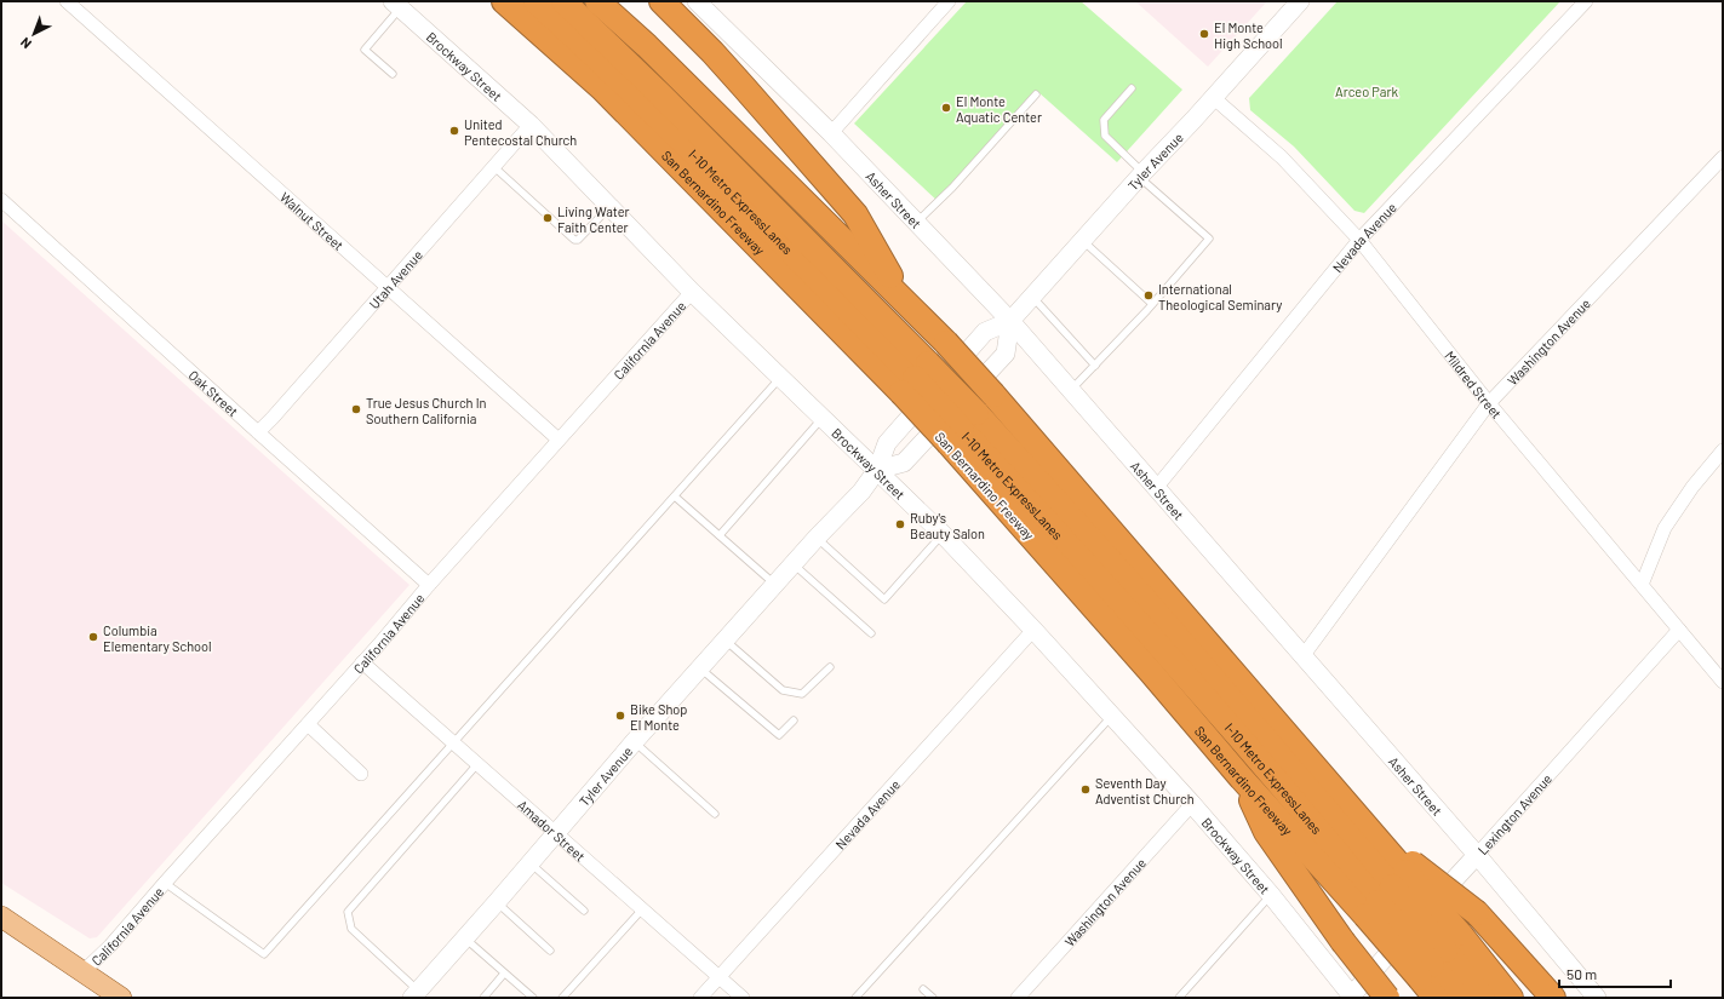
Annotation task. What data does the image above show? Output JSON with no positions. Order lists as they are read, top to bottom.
{
  "streets": {
    "highway": ["San Bernardino Freeway", "I-10 Metro ExpressLanes"],
    "street": [
      "Brockway Street",
      "Tyler Avenue",
      "Asher Street",
      "Walnut Street",
      "Nevada Avenue",
      "Utah Avenue",
      "California Avenue",
      "Washington Avenue",
      "Mildred Street",
      "Oak Street",
      "Lexington Avenue",
      "Amador Street"
    ]
  },
  "crossings": [
    ["Brockway Street", "Tyler Avenue"],
    ["Brockway Street", "Nevada Avenue"],
    ["Brockway Street", "Utah Avenue"],
    ["Brockway Street", "California Avenue"],
    ["Brockway Street", "Washington Avenue"],
    ["Brockway Street", "Lexington Avenue"],
    ["Tyler Avenue", "Asher Street"],
    ["Tyler Avenue", "Mildred Street"],
    ["Tyler Avenue", "Amador Street"],
    ["Asher Street", "Nevada Avenue"],
    ["Asher Street", "Washington Avenue"],
    ["Asher Street", "Lexington Avenue"],
    ["San Bernardino Freeway", "I-10 Metro ExpressLanes"],
    ["Walnut Street", "Utah Avenue"],
    ["Walnut Street", "California Avenue"],
    ["Nevada Avenue", "Mildred Street"],
    ["Nevada Avenue", "Amador Street"],
    ["Utah Avenue", "Oak Street"],
    ["California Avenue", "Oak Street"],
    ["California Avenue", "Amador Street"],
    ["Washington Avenue", "Mildred Street"],
    ["Mildred Street", "Lexington Avenue"]
  ],
  "parks": ["Arceo Park"],
  "places": [
    "El Monte High School",
    "El Monte Aquatic Center",
    "United Pentecostal Church",
    "Living Water Faith Center",
    "International Theological Seminary",
    "True Jesus Church In Southern California",
    "Ruby's Beauty Salon",
    "Columbia Elementary School",
    "Bike Shop El Monte",
    "Seventh Day Adventist Church"
  ],
  "scale_bar": "50 m",
  "north": "bottom left"
}
